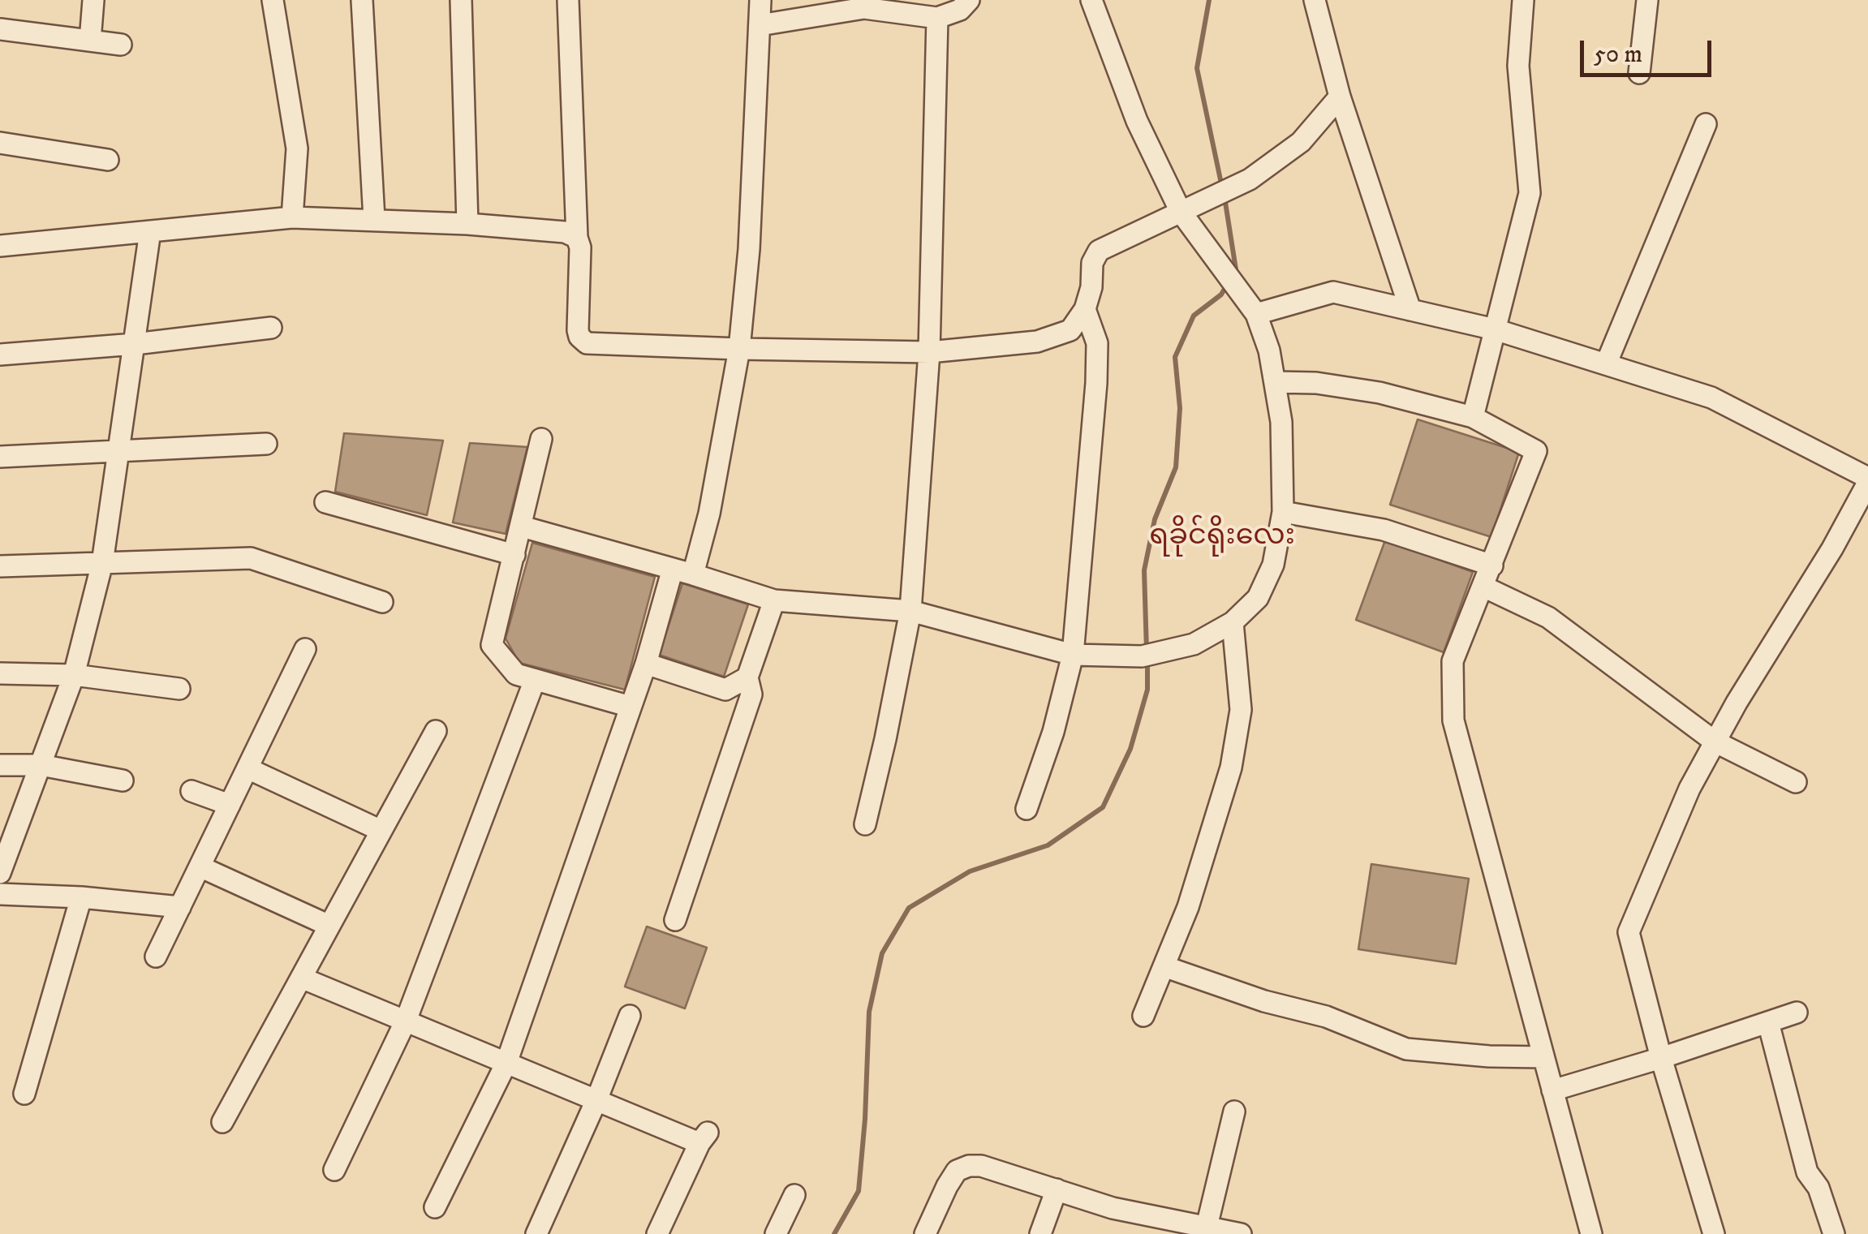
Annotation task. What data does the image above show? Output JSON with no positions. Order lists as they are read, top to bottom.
{
  "districts": ["ရခိုင်ရိုးလေး"],
  "scale_bar": "50 m"
}
